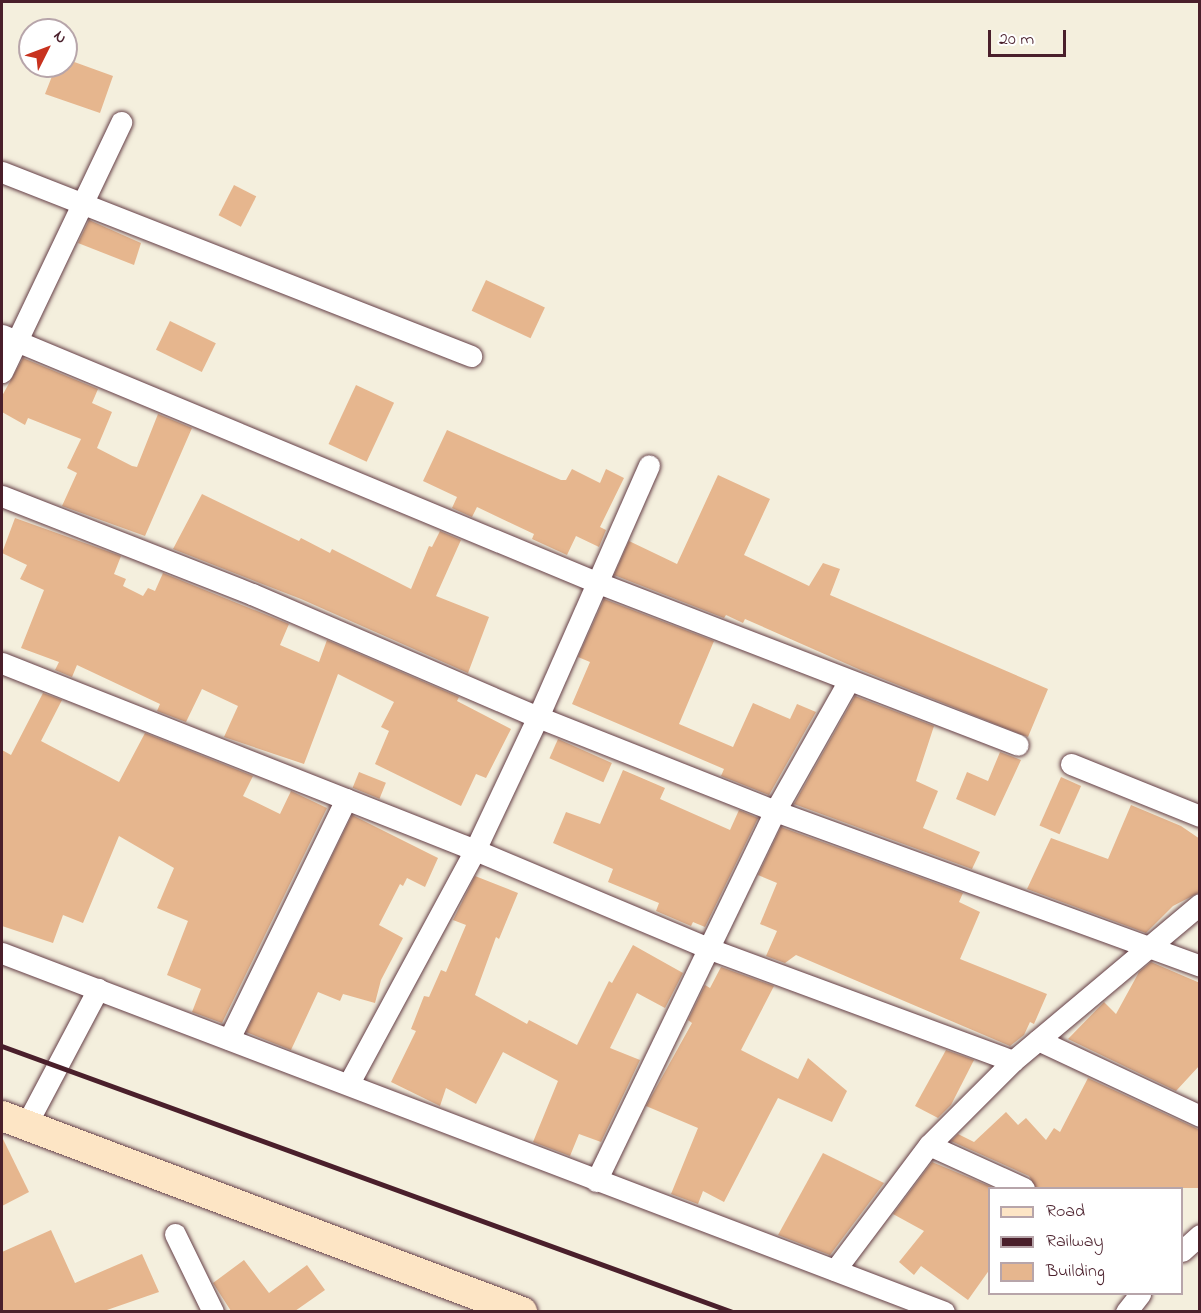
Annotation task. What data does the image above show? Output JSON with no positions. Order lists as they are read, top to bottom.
{
  "legend": ["Road", "Railway", "Building"],
  "scale_bar": "20 m",
  "north": "top right"
}
